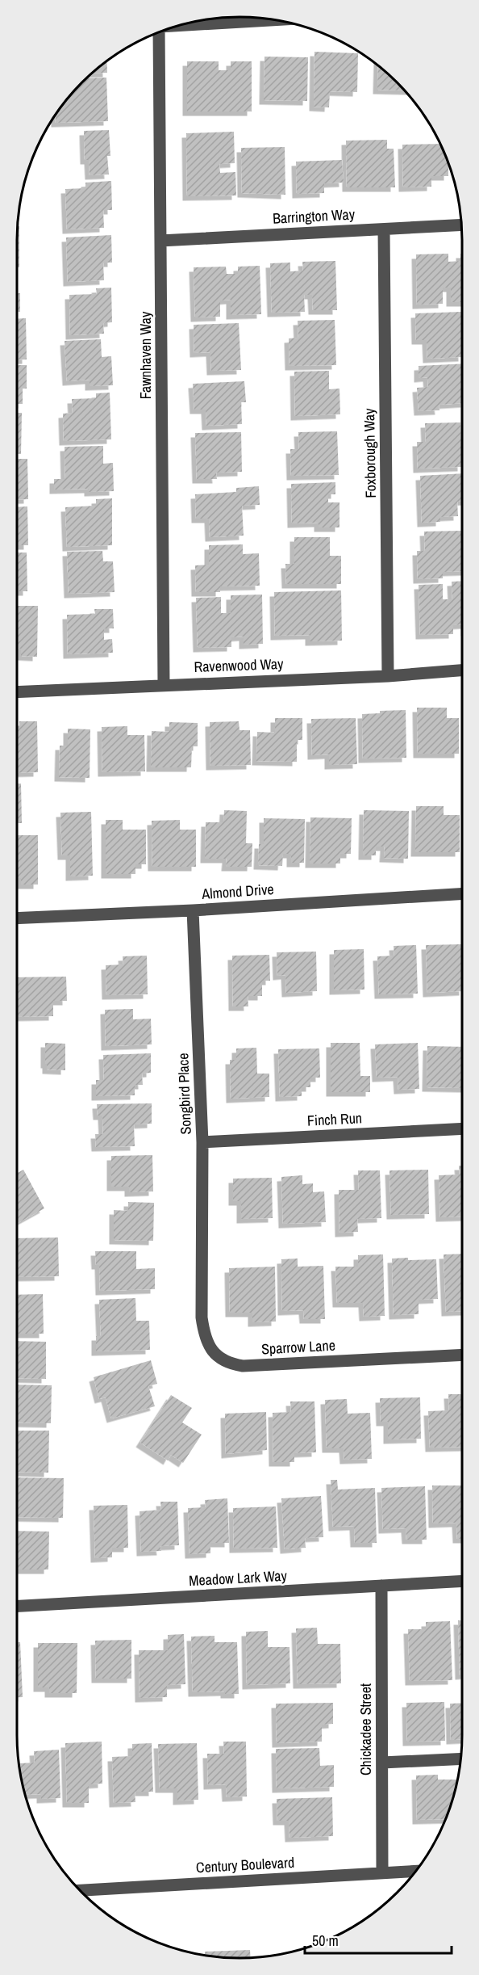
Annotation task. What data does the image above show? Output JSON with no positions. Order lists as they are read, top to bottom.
{
  "streets": {
    "street": [
      "Barrington Way",
      "Fawnhaven Way",
      "Foxborough Way",
      "Ravenwood Way",
      "Almond Drive",
      "Songbird Place",
      "Finch Run",
      "Sparrow Lane",
      "Meadow Lark Way",
      "Chickadee Street",
      "Century Boulevard"
    ]
  },
  "crossings": [
    ["Barrington Way", "Fawnhaven Way"],
    ["Barrington Way", "Foxborough Way"],
    ["Fawnhaven Way", "Ravenwood Way"],
    ["Foxborough Way", "Ravenwood Way"],
    ["Almond Drive", "Songbird Place"],
    ["Songbird Place", "Finch Run"],
    ["Songbird Place", "Sparrow Lane"],
    ["Meadow Lark Way", "Chickadee Street"],
    ["Chickadee Street", "Century Boulevard"]
  ],
  "scale_bar": "50 m"
}
